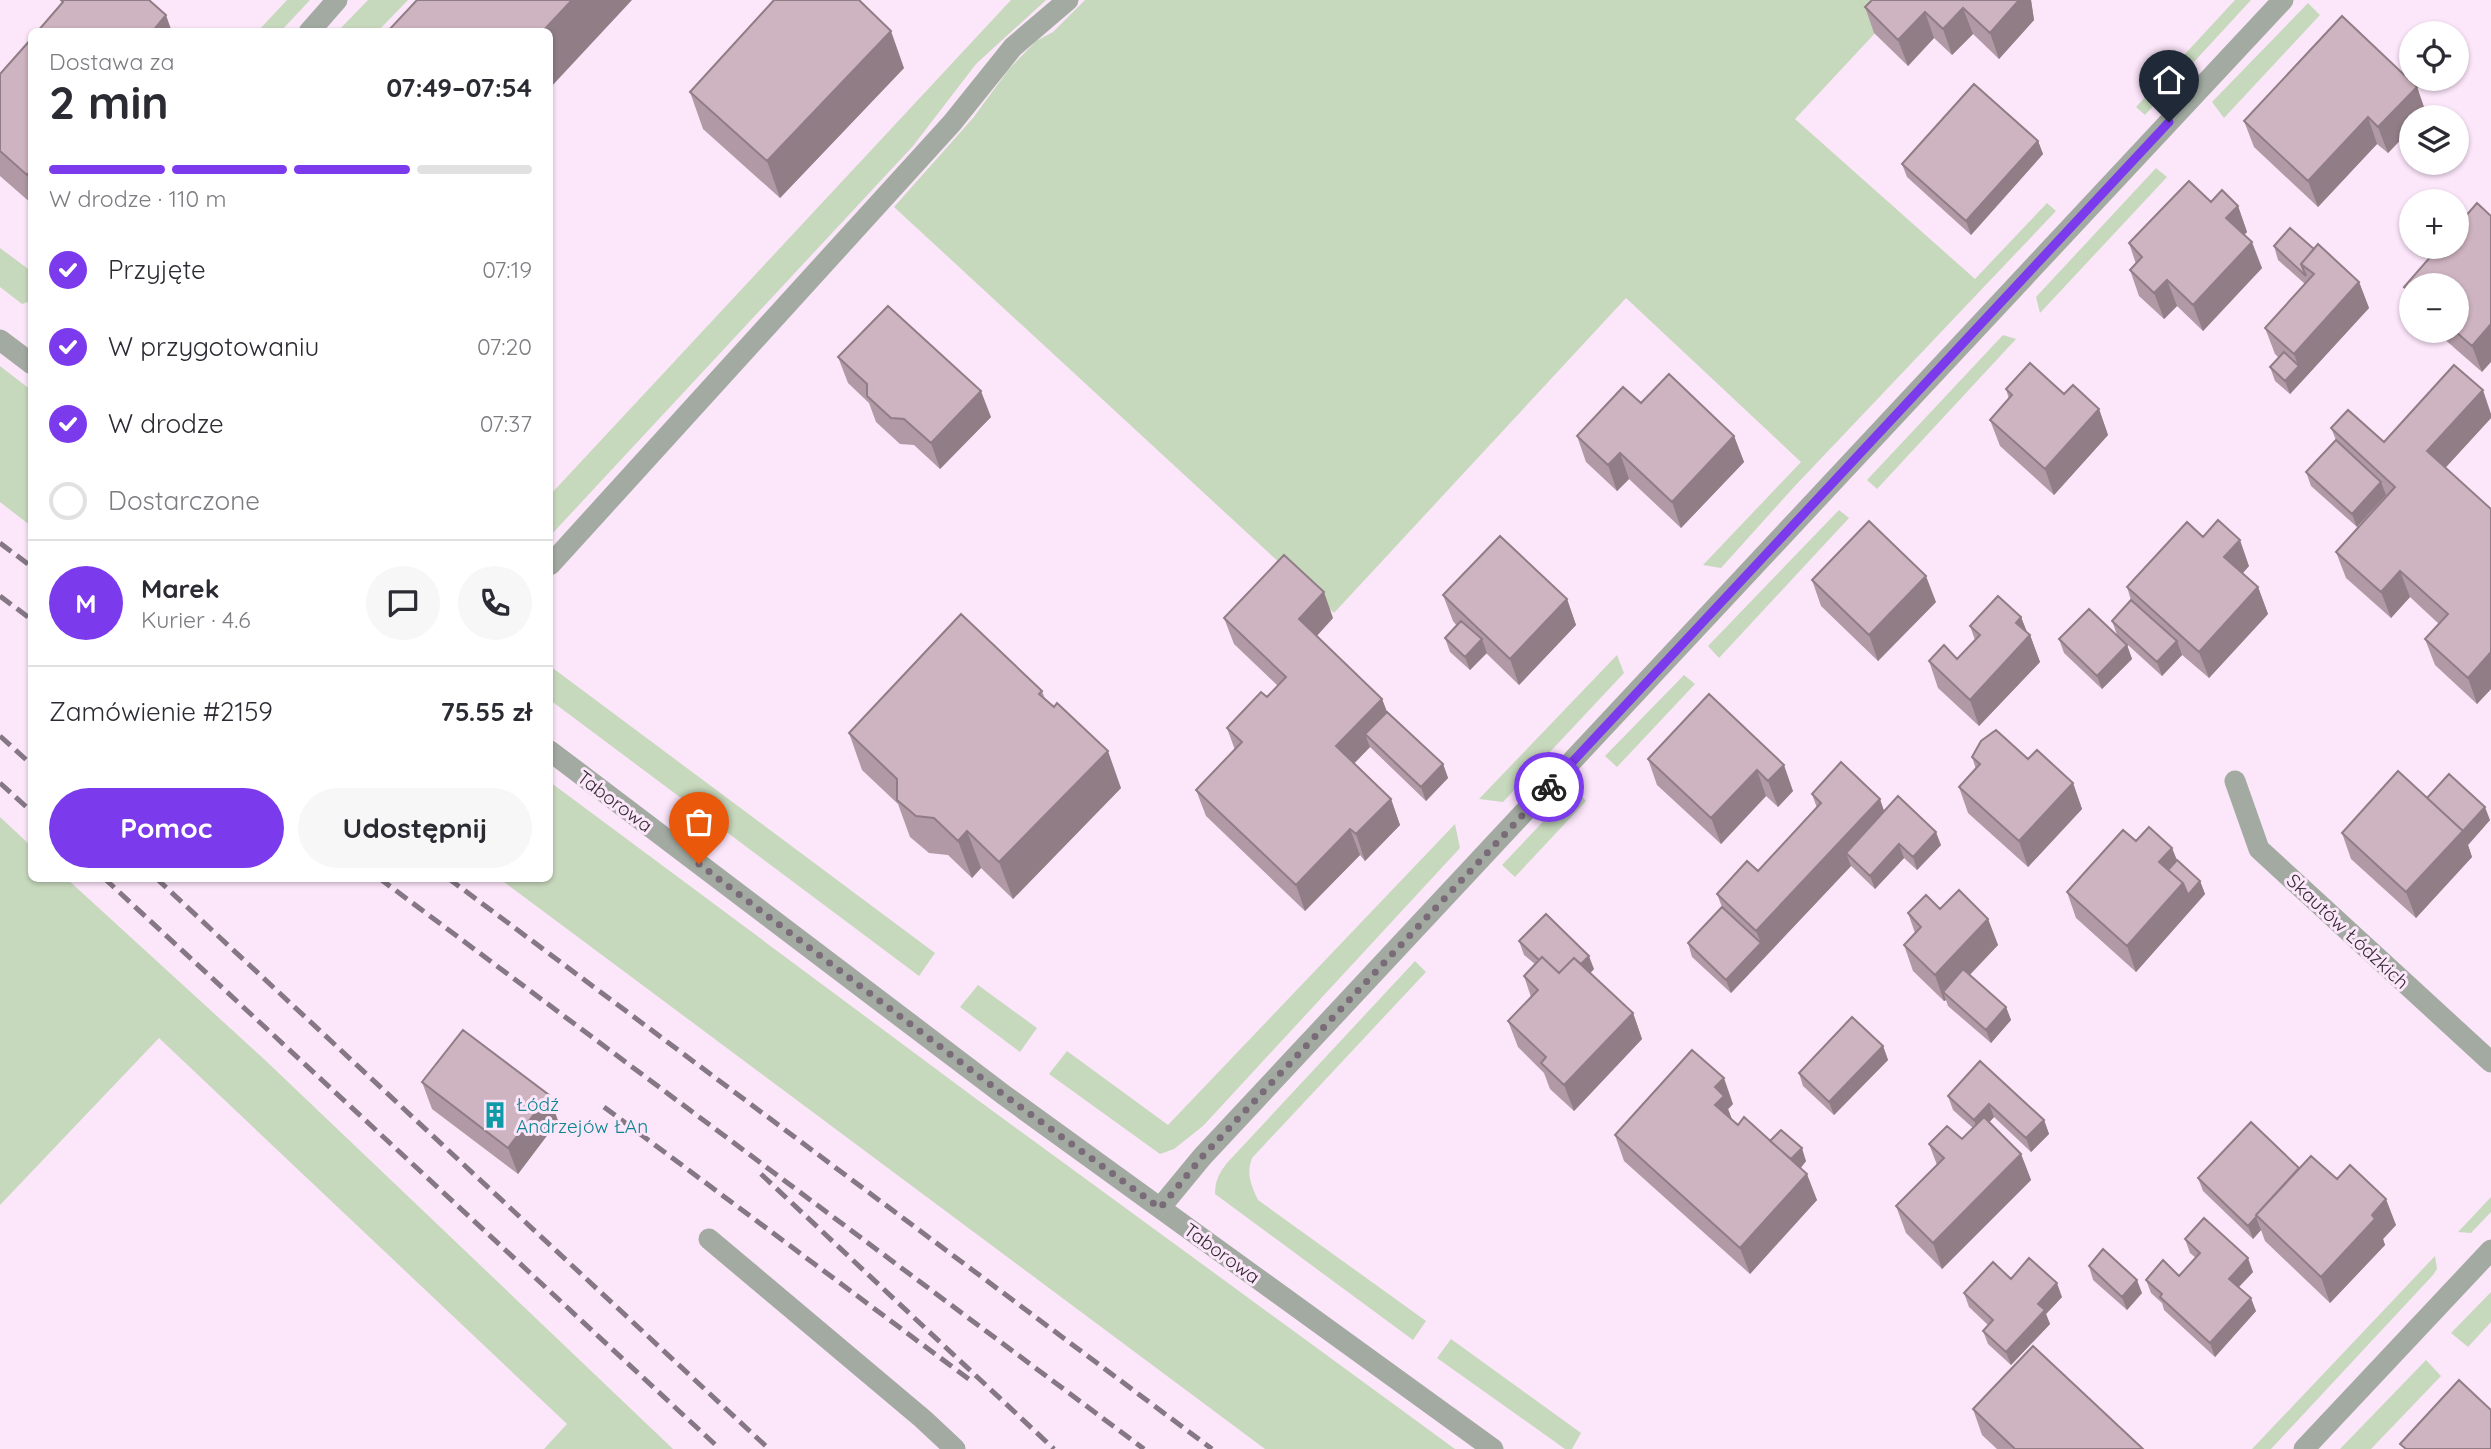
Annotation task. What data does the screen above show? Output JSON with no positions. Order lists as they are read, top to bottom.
{
  "streets": {
    "street": ["Taborowa", "Skautów Łódzkich"]
  },
  "places": {
    "building": ["Łódź Andrzejów ŁAn"]
  },
  "page": {
    "map_buttons": ["+", "−"],
    "heading": ["2 min", "Dostawa za", "07:49–07:54"],
    "panel": [
      "Marek",
      "Kurier · 4.6",
      "Zamówienie #2159",
      "75.55 zł"
    ],
    "bar": "W drodze · 110 m",
    "list": [
      ["Przyjęte", "07:19"],
      ["W przygotowaniu", "07:20"],
      ["W drodze", "07:37"],
      "Dostarczone"
    ],
    "round": "M",
    "buttons": ["Pomoc", "Udostępnij"]
  }
}
